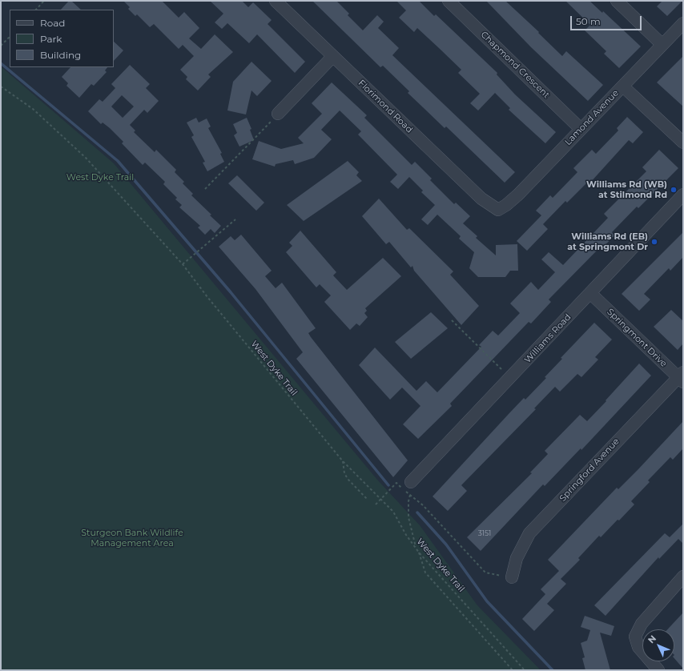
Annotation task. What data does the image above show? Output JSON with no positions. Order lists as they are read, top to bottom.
{
  "streets": {
    "street": [
      "Chapmond Crescent",
      "Florimond Road",
      "Lamond Avenue",
      "Springmont Drive",
      "Williams Road",
      "Springford Avenue"
    ],
    "path": ["West Dyke Trail"]
  },
  "crossings": [
    ["Chapmond Crescent", "Lamond Avenue"],
    ["Florimond Road", "Lamond Avenue"],
    ["Springmont Drive", "Williams Road"],
    ["Springmont Drive", "Springford Avenue"]
  ],
  "parks": ["West Dyke Trail", "Sturgeon Bank Wildlife Management Area"],
  "places": ["Williams Rd (WB) at Stilmond Rd", "Williams Rd (EB) at Springmont Dr"],
  "house_numbers": ["3151"],
  "legend": ["Road", "Park", "Building"],
  "scale_bar": "50 m",
  "north": "top left"
}
